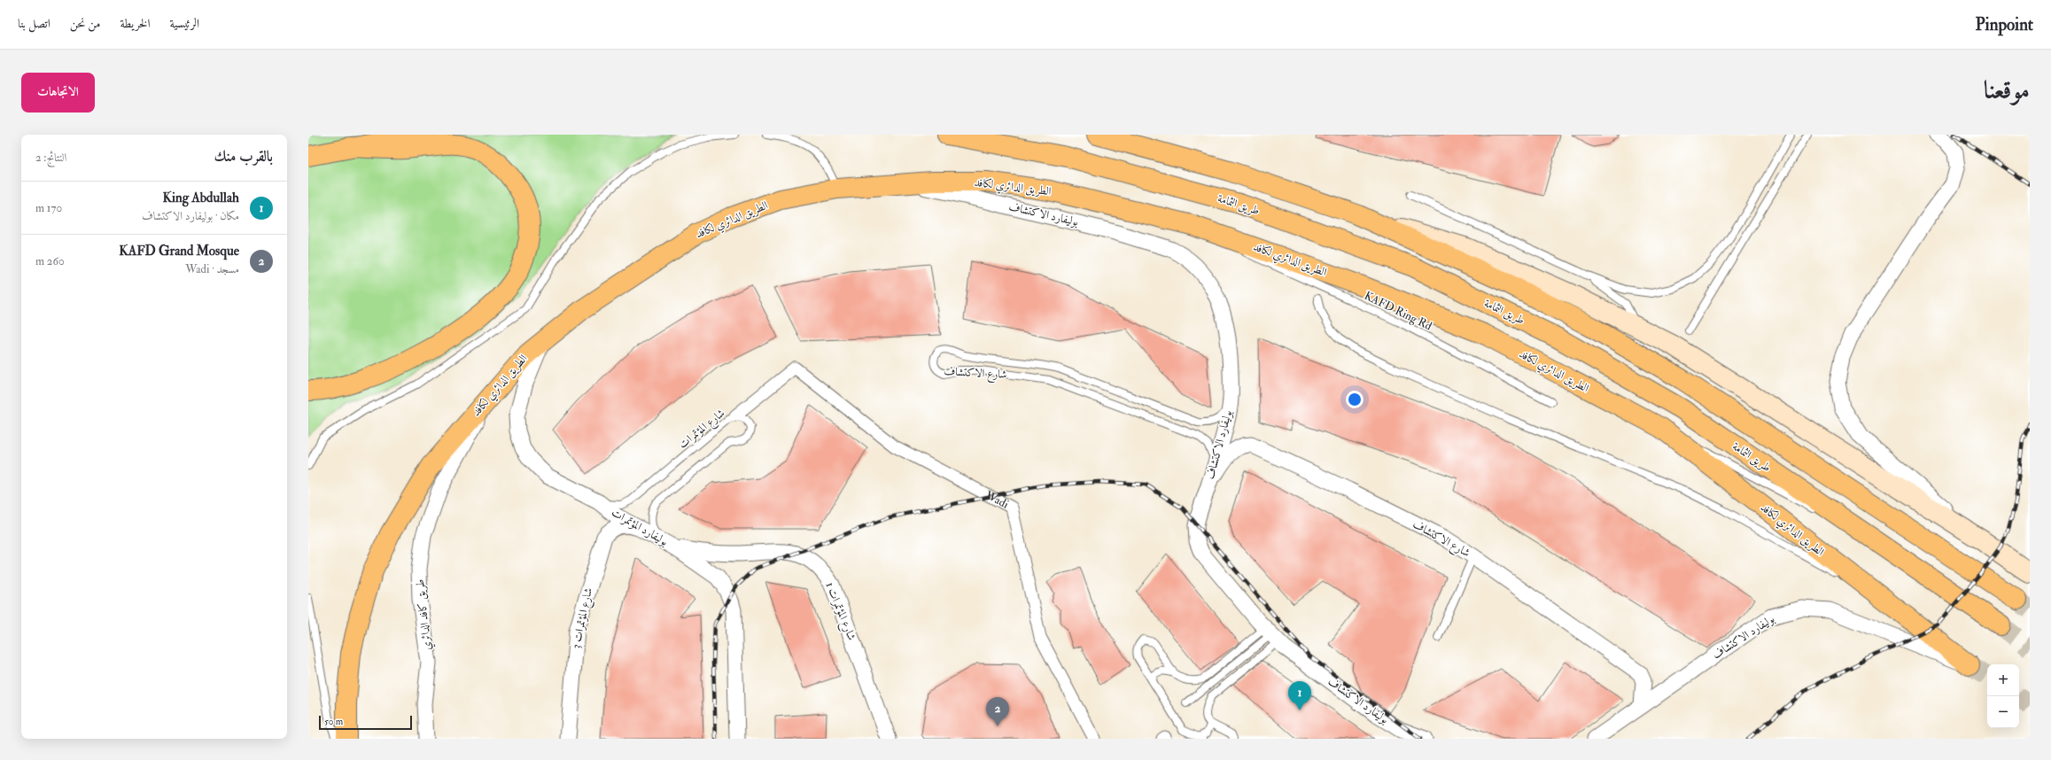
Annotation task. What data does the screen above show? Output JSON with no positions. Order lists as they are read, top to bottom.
{
  "streets": {
    "main road": ["الطريق الدائري لكافد", "طريق الثمامة"],
    "street": [
      "بوليفارد الاكتشاف",
      "شارع الاكتشاف",
      "Wadi",
      "بوليفارد المؤتمرات",
      "شارع المؤتمرات 1",
      "طريق كافد الدائري",
      "شارع المؤتمرات 3"
    ],
    "lane": ["KAFD Ring Rd", "شارع المؤتمرات"]
  },
  "crossings": [
    ["الطريق الدائري لكافد", "بوليفارد الاكتشاف"],
    ["الطريق الدائري لكافد", "KAFD Ring Rd"],
    ["الطريق الدائري لكافد", "بوليفارد المؤتمرات"],
    ["الطريق الدائري لكافد", "طريق كافد الدائري"],
    ["بوليفارد الاكتشاف", "شارع الاكتشاف"],
    ["شارع المؤتمرات", "Wadi"],
    ["شارع المؤتمرات", "بوليفارد المؤتمرات"],
    ["بوليفارد المؤتمرات", "شارع المؤتمرات 1"],
    ["بوليفارد المؤتمرات", "شارع المؤتمرات 3"]
  ],
  "scale_bar": "50 m",
  "page": {
    "header": "Pinpoint",
    "nav": [
      "الرئيسية",
      "الخريطة",
      "من نحن",
      "اتصل بنا"
    ],
    "title": "موقعنا",
    "buttons": "الاتجاهات",
    "heading": ["بالقرب منك", "النتائج: 2"],
    "list": [
      {
        "mark": "1",
        "name": "King Abdullah",
        "note": "مكان · بوليفارد الاكتشاف",
        "value": "170 m"
      },
      {
        "mark": "2",
        "name": "KAFD Grand Mosque",
        "note": "مسجد · Wadi",
        "value": "260 m"
      }
    ],
    "map_buttons": ["+", "−"],
    "pins": ["1", "2"],
    "scale": "50 m"
  }
}
